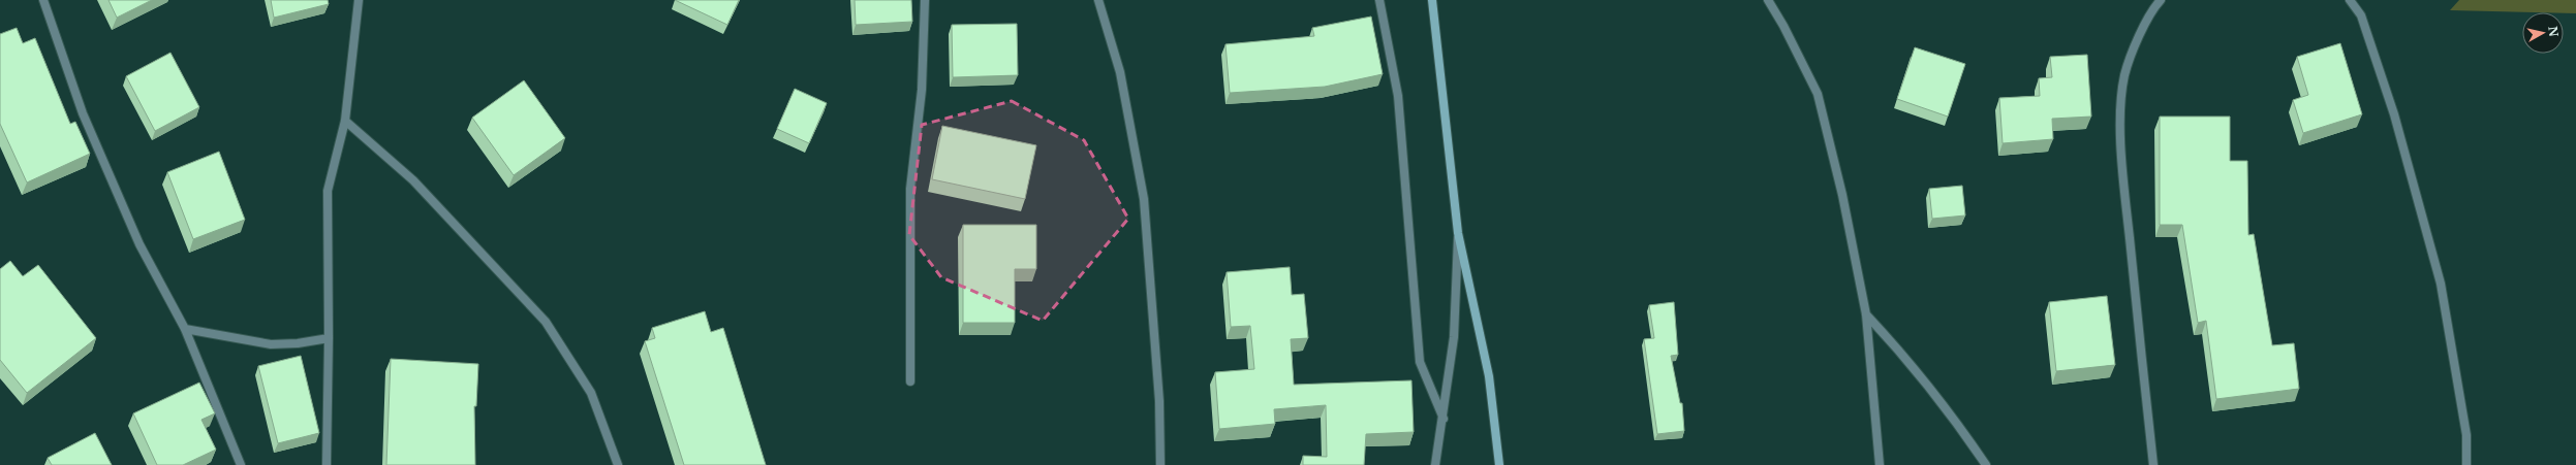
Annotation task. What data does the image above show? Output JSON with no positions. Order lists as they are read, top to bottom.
{
  "north": "right"
}
